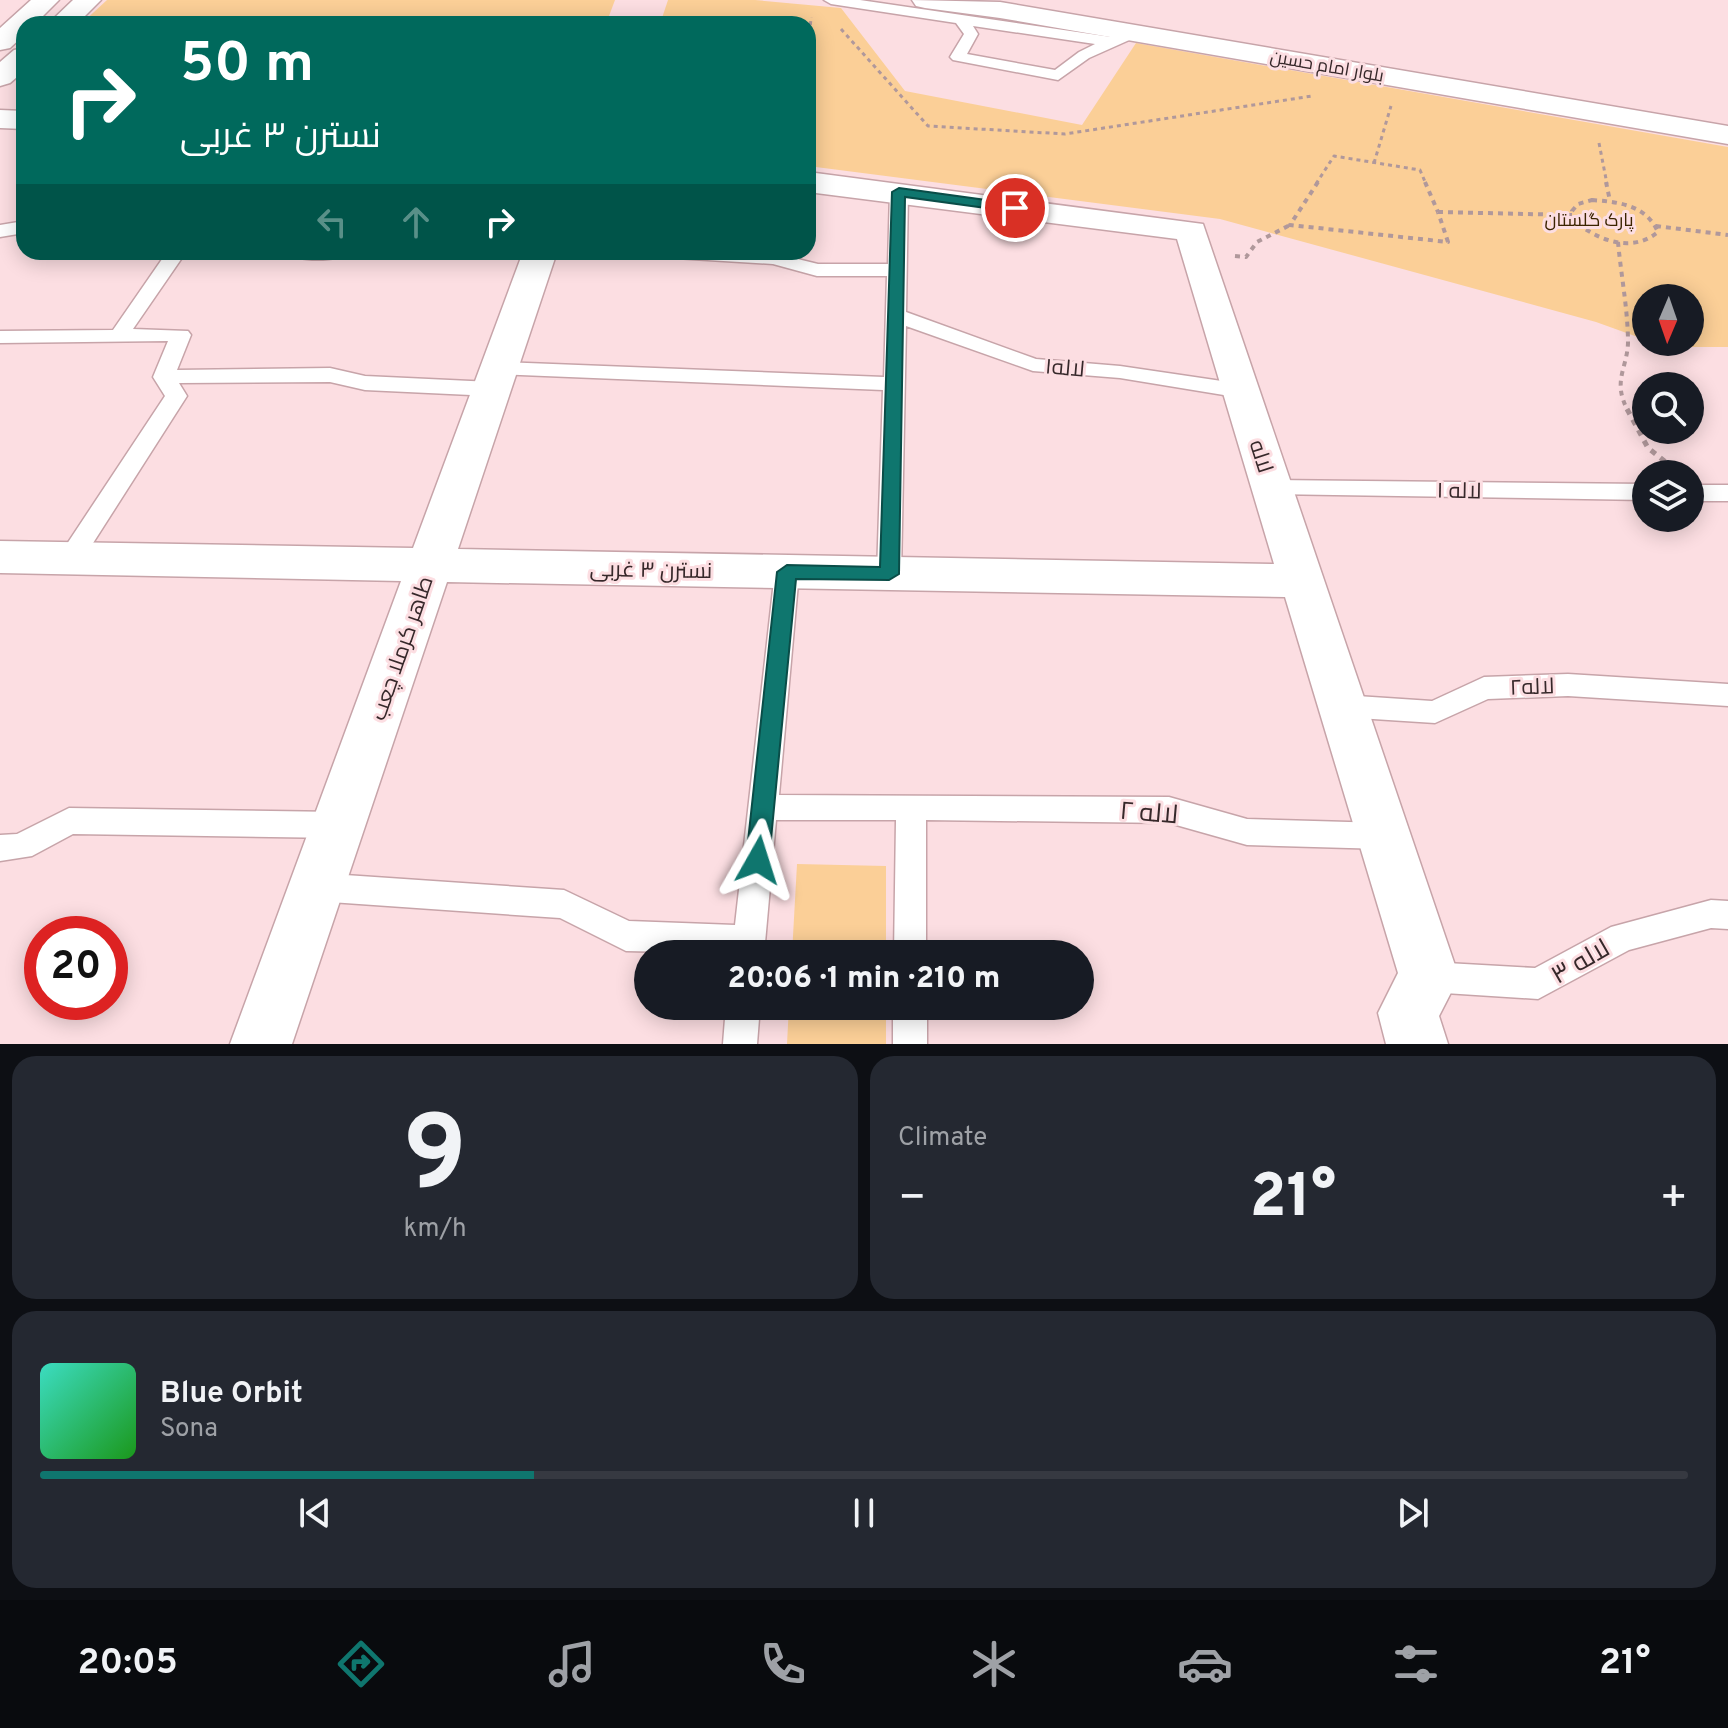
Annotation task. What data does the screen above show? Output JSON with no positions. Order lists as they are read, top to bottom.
{
  "streets": {
    "street": [
      "بلوار امام حسین",
      "لاله",
      "نسترن ۳ غربی",
      "طاهر کرملا چعب"
    ],
    "lane": [
      "لاله۱",
      "لاله ۱",
      "لاله۲",
      "لاله ۲",
      "لاله ۳"
    ]
  },
  "crossings": [
    ["لاله۱", "لاله"],
    ["لاله", "لاله ۱"],
    ["لاله", "نسترن ۳ غربی"],
    ["لاله", "لاله۲"],
    ["لاله", "لاله ۲"],
    ["لاله", "لاله ۳"],
    ["نسترن ۳ غربی", "طاهر کرملا چعب"]
  ],
  "parks": ["پارک گلستان"],
  "north": "bottom",
  "page": {
    "turn": ["50 m", "نسترن ۳ غربی"],
    "limit": "20",
    "trip": "20:06 · 1 min · 210 m",
    "tile": [
      ["9", "km/h"],
      "Climate"
    ],
    "heat": ["−", "21°", "+"],
    "song": ["Blue Orbit", "Sona"],
    "tabs": ["20:05", "21°"]
  }
}
